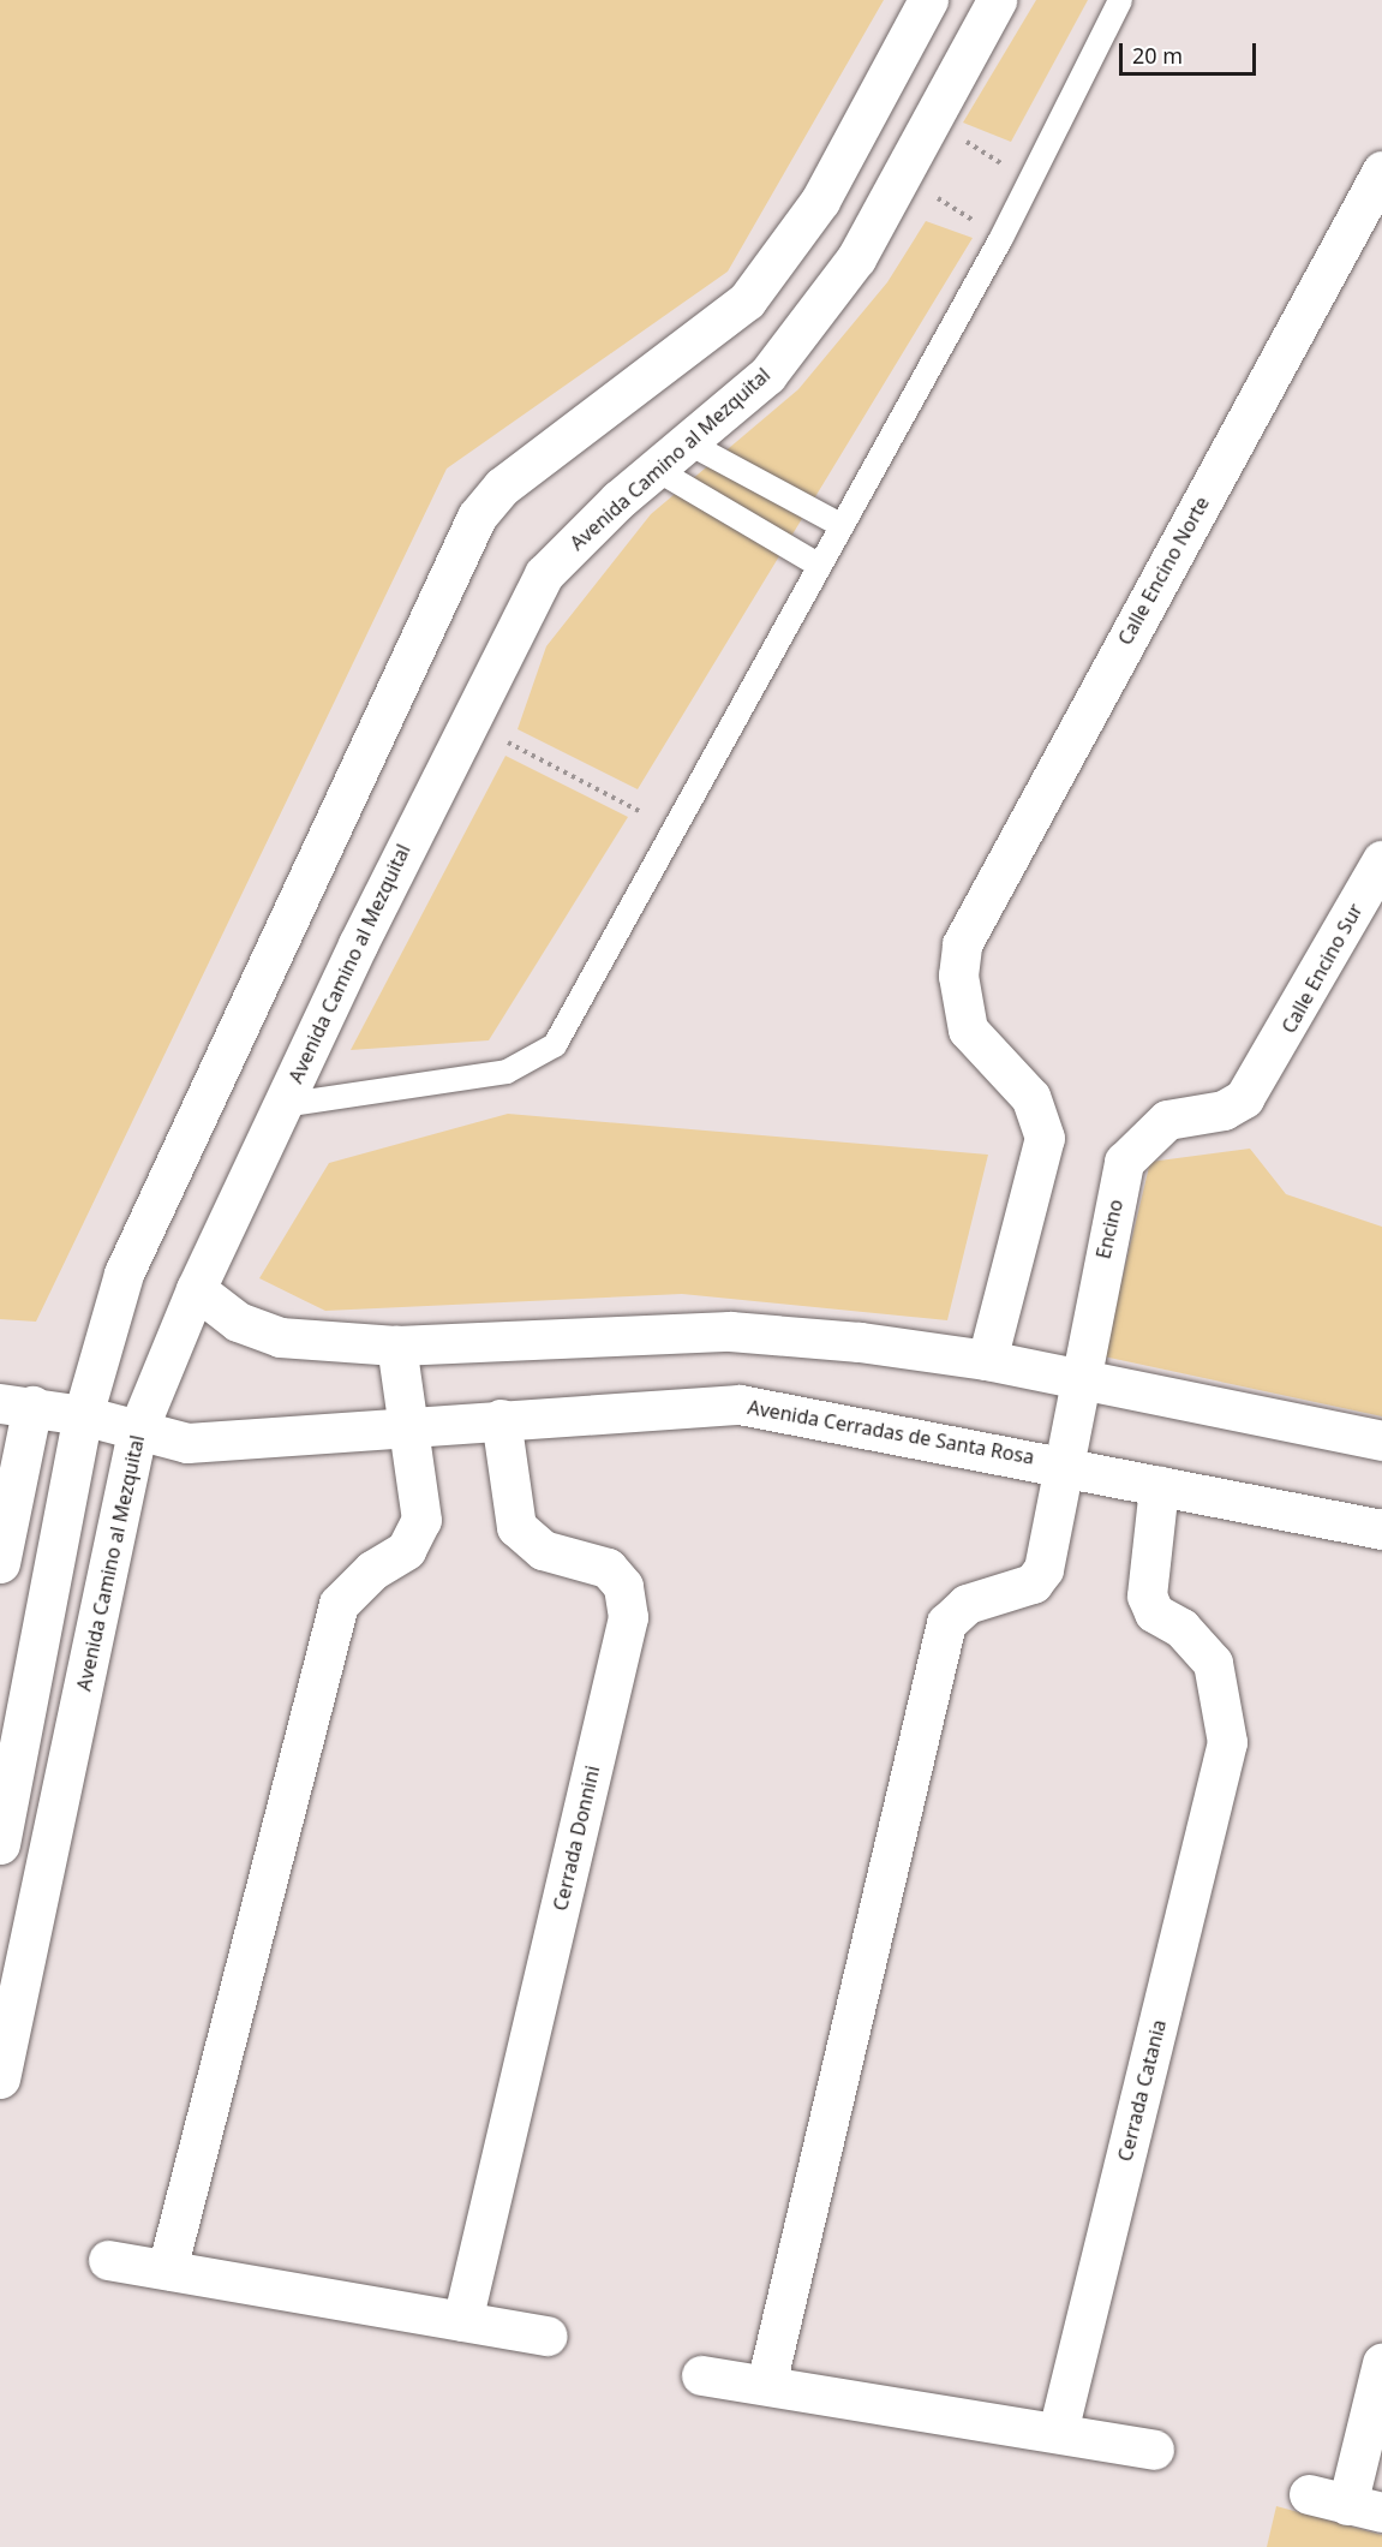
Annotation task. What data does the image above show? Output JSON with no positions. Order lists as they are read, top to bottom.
{
  "streets": {
    "street": [
      "Avenida Camino al Mezquital",
      "Calle Encino Norte",
      "Calle Encino Sur",
      "Encino",
      "Avenida Cerradas de Santa Rosa",
      "Cerrada Donnini",
      "Cerrada Catania"
    ]
  },
  "crossings": [
    ["Avenida Camino al Mezquital", "Avenida Cerradas de Santa Rosa"],
    ["Calle Encino Sur", "Encino"],
    ["Encino", "Avenida Cerradas de Santa Rosa"],
    ["Avenida Cerradas de Santa Rosa", "Cerrada Donnini"],
    ["Avenida Cerradas de Santa Rosa", "Cerrada Catania"]
  ],
  "scale_bar": "20 m"
}
